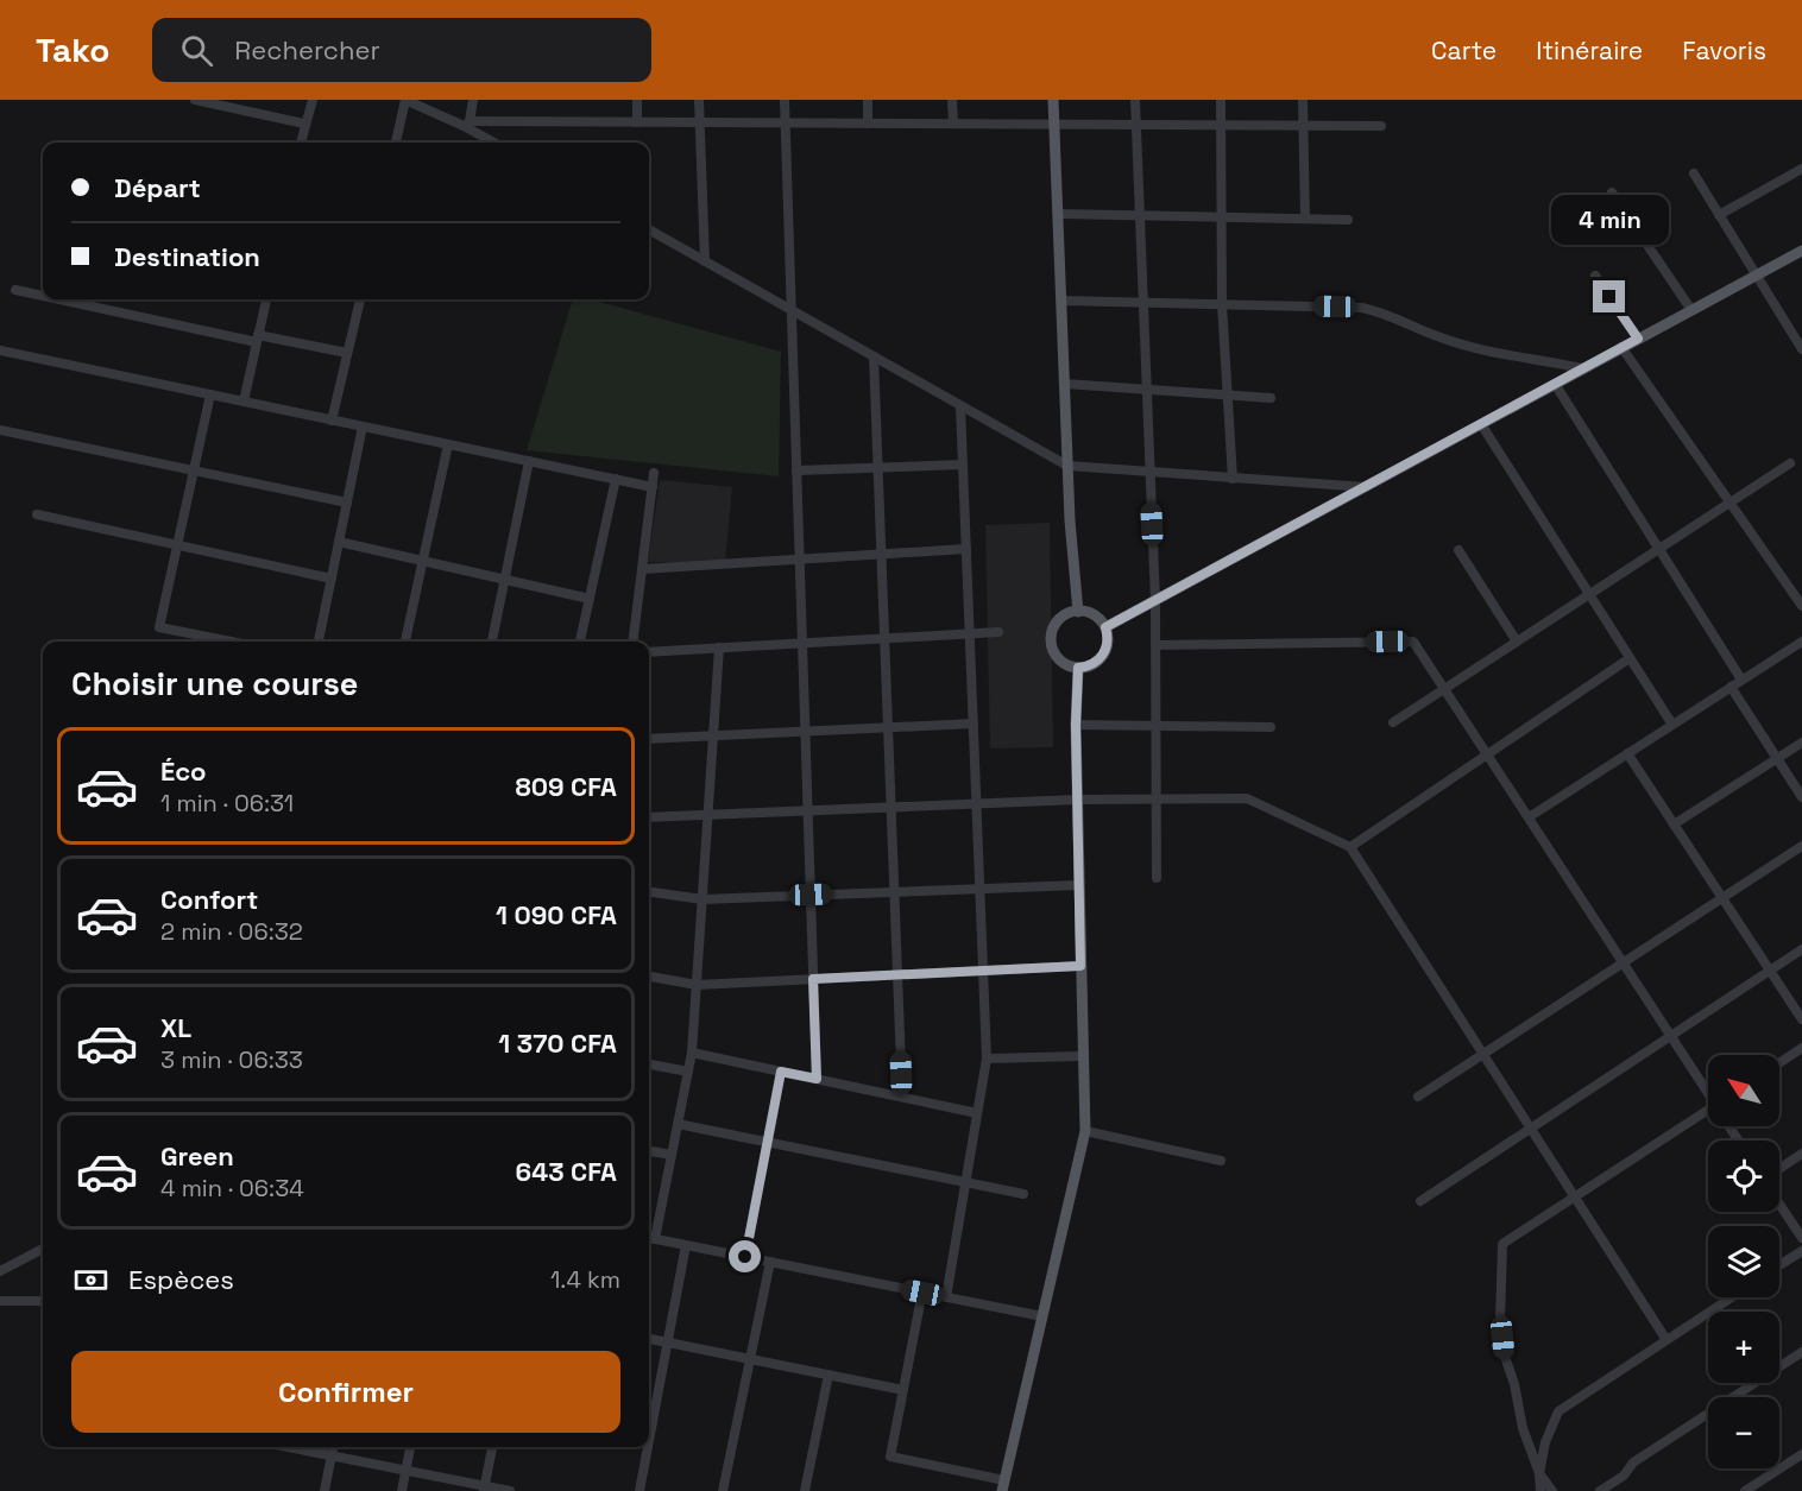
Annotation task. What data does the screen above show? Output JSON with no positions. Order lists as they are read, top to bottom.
{
  "north": "top left",
  "page": {
    "header": "Tako",
    "search": "Rechercher",
    "nav": ["Carte", "Itinéraire", "Favoris"],
    "banner": ["Départ", "Destination"],
    "bubble": "4 min",
    "heading": "Choisir une course",
    "list": [
      {
        "name": "Éco",
        "note": "1 min · 06:31",
        "value": "809 CFA"
      },
      {
        "name": "Confort",
        "note": "2 min · 06:32",
        "value": "1 090 CFA"
      },
      {
        "name": "XL",
        "note": "3 min · 06:33",
        "value": "1 370 CFA"
      },
      {
        "name": "Green",
        "note": "4 min · 06:34",
        "value": "643 CFA"
      }
    ],
    "map_buttons": ["+", "−"],
    "pay": ["Espèces", "1.4 km"],
    "buttons": "Confirmer"
  }
}
